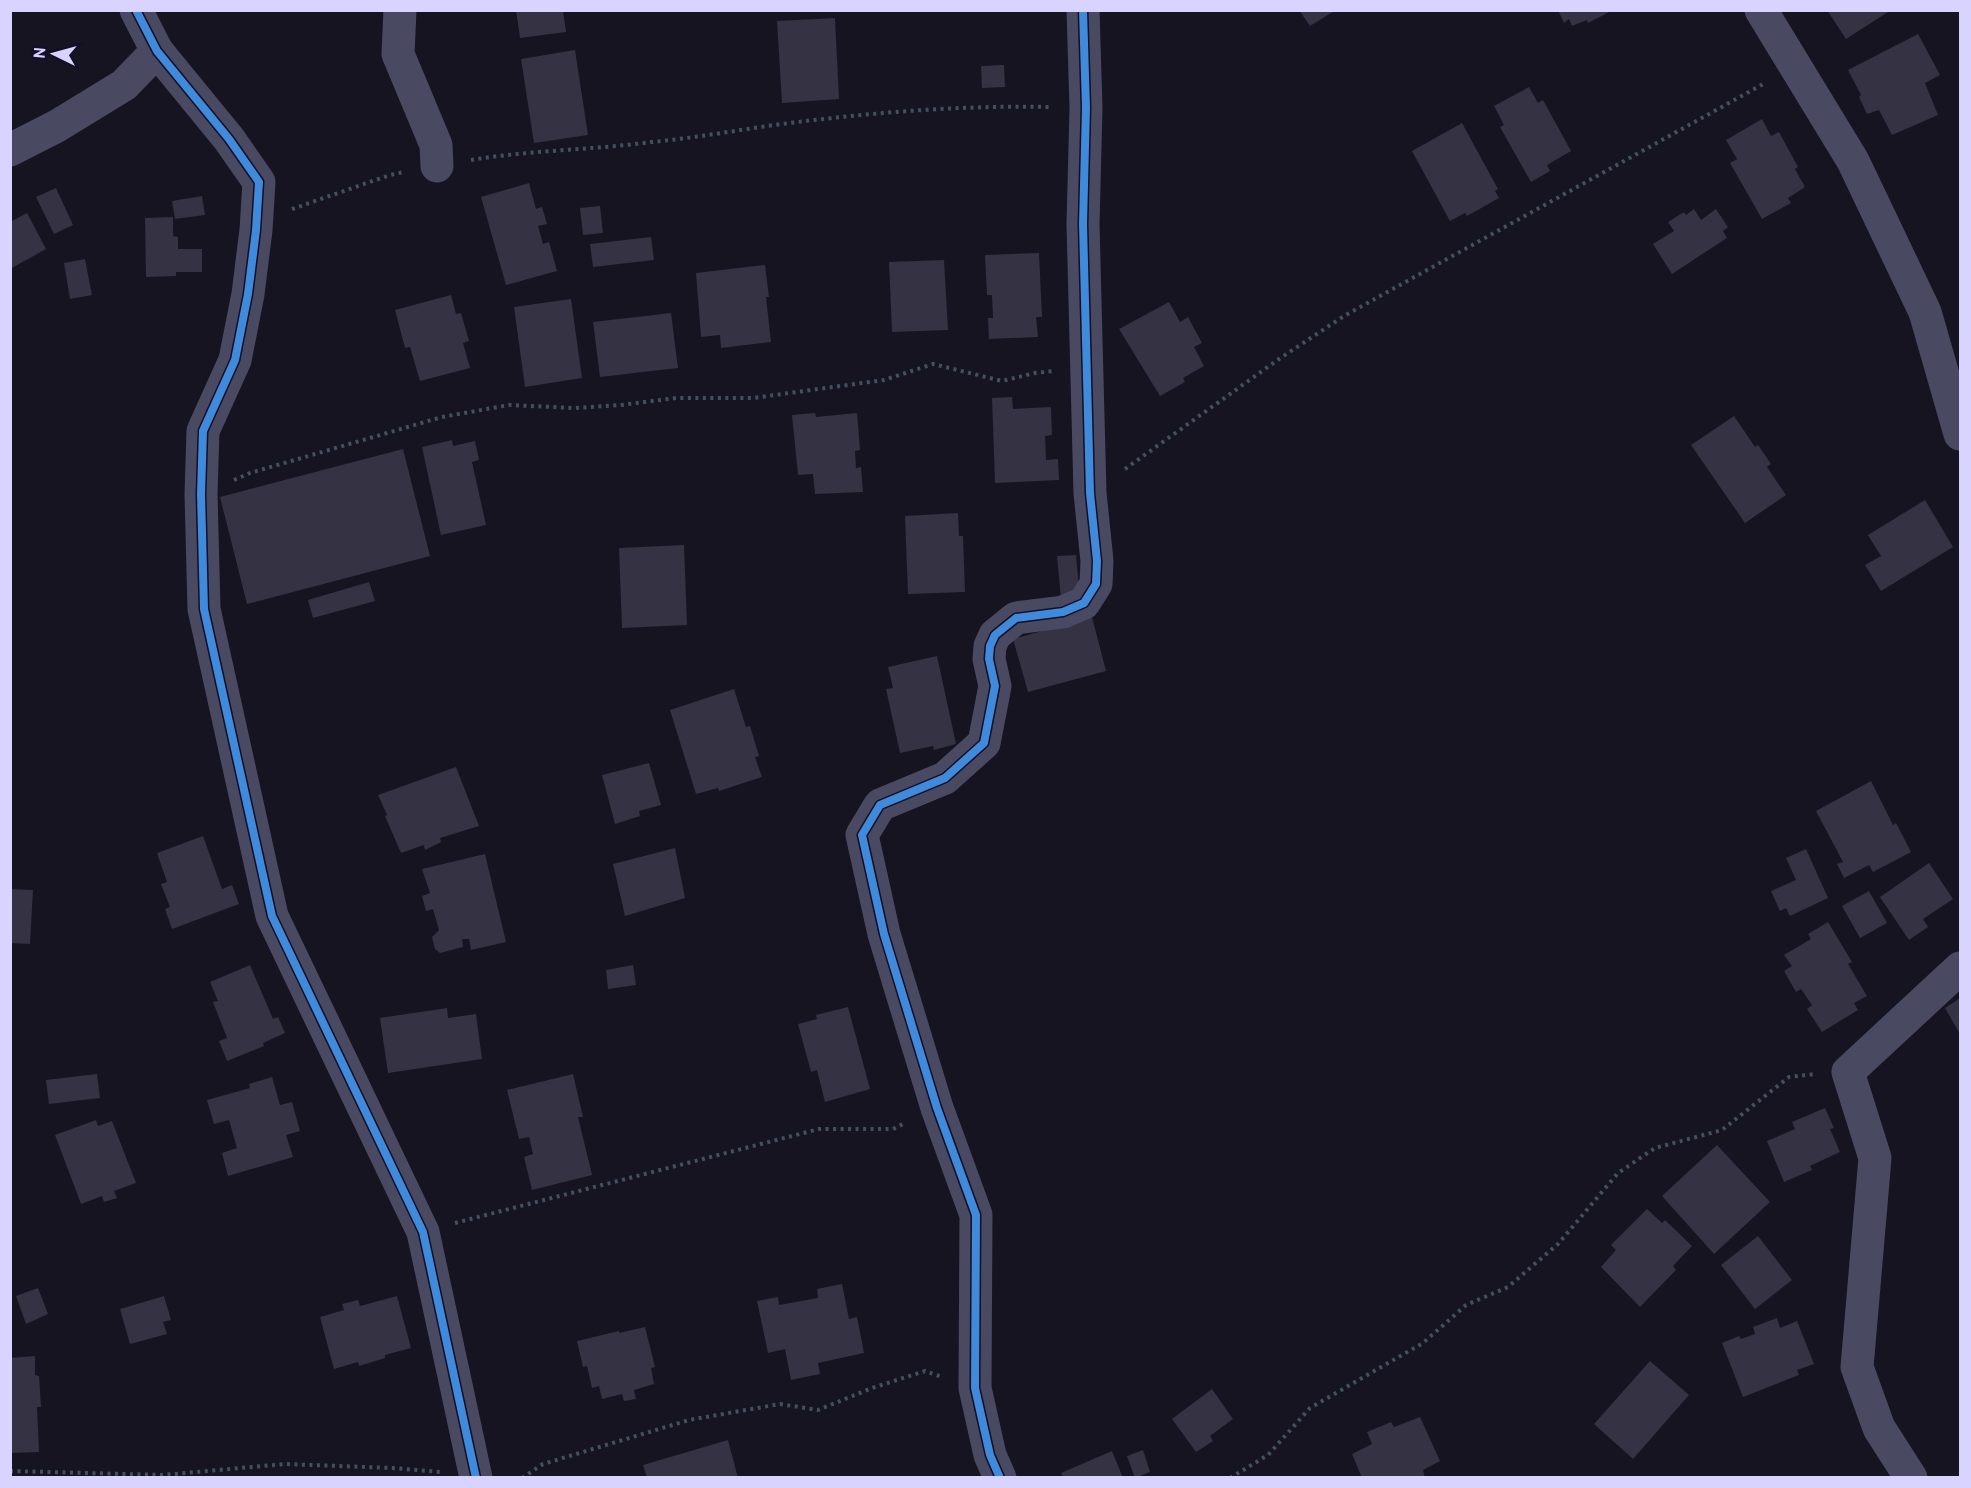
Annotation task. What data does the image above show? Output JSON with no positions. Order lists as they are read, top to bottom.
{
  "north": "left"
}
